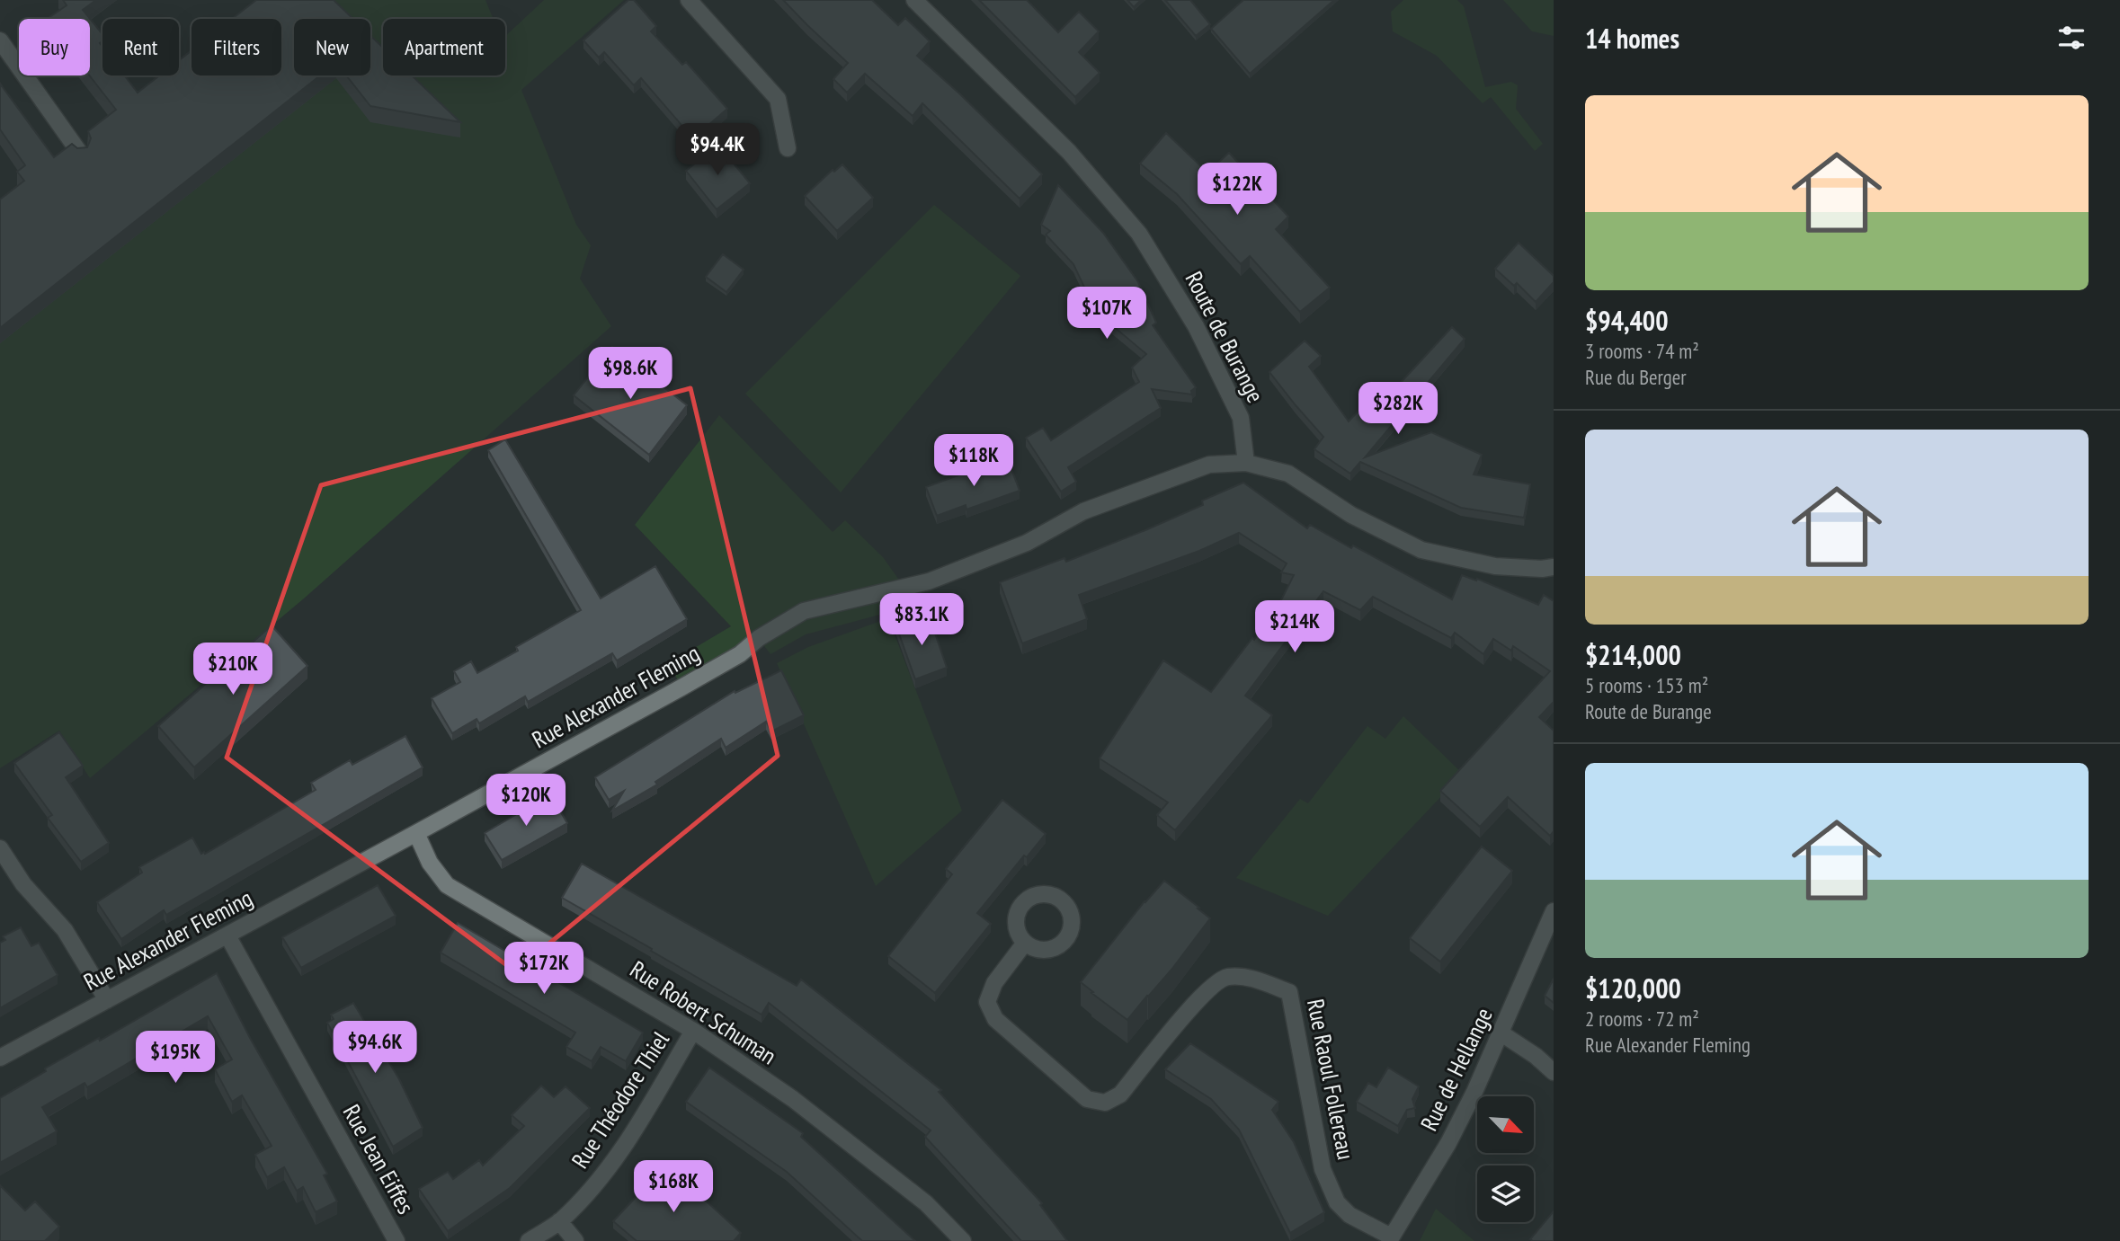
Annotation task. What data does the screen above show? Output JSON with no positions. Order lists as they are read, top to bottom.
{
  "streets": {
    "street": [
      "Route de Burange",
      "Rue Alexander Fleming",
      "Rue Robert Schuman",
      "Rue de Hellange",
      "Rue Raoul Follereau",
      "Rue Théodore Thiel",
      "Rue Jean Eiffes"
    ]
  },
  "crossings": [
    ["Route de Burange", "Rue Alexander Fleming"],
    ["Rue Alexander Fleming", "Rue Robert Schuman"],
    ["Rue Alexander Fleming", "Rue Jean Eiffes"],
    ["Rue Robert Schuman", "Rue Théodore Thiel"],
    ["Rue de Hellange", "Rue Raoul Follereau"]
  ],
  "north": "bottom right",
  "page": {
    "heading": "14 homes",
    "chip": [
      "Buy",
      "Rent",
      "Filters",
      "New",
      "Apartment"
    ],
    "list": [
      {
        "name": "$94,400",
        "note": "3 rooms · 74 m² · Rue du Berger"
      },
      {
        "name": "$214,000",
        "note": "5 rooms · 153 m² · Route de Burange"
      },
      {
        "name": "$120,000",
        "note": "2 rooms · 72 m² · Rue Alexander Fleming"
      }
    ],
    "price": [
      "$94.4K",
      "$122K",
      "$107K",
      "$98.6K",
      "$282K",
      "$118K",
      "$83.1K",
      "$214K",
      "$210K",
      "$120K",
      "$172K",
      "$94.6K",
      "$195K",
      "$168K"
    ]
  }
}
